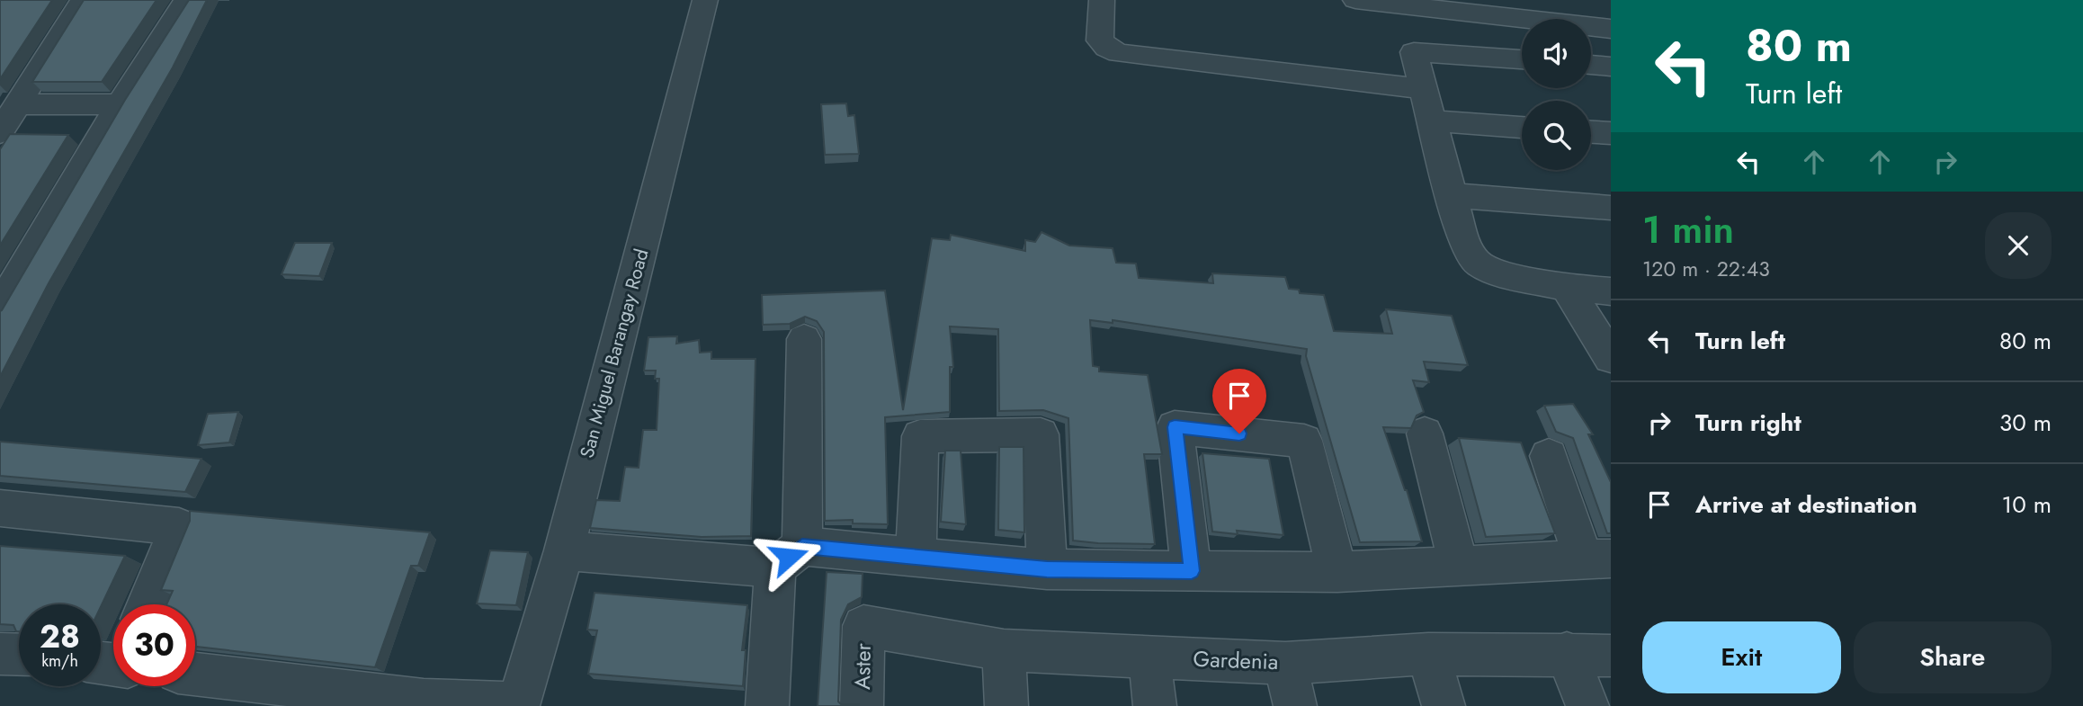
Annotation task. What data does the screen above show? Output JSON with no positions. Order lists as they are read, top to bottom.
{
  "streets": {
    "street": ["San Miguel Barangay Road", "Gardenia", "Aster"]
  },
  "crossings": [
    ["Gardenia", "Aster"]
  ],
  "page": {
    "turn": ["80 m", "Turn left"],
    "heading": ["1 min", "120 m · 22:43"],
    "list": [
      {
        "name": "Turn left",
        "value": "80 m"
      },
      {
        "name": "Turn right",
        "value": "30 m"
      },
      {
        "name": "Arrive at destination",
        "value": "10 m"
      }
    ],
    "speed": "28 km/h",
    "limit": "30",
    "buttons": ["Exit", "Share"]
  }
}
